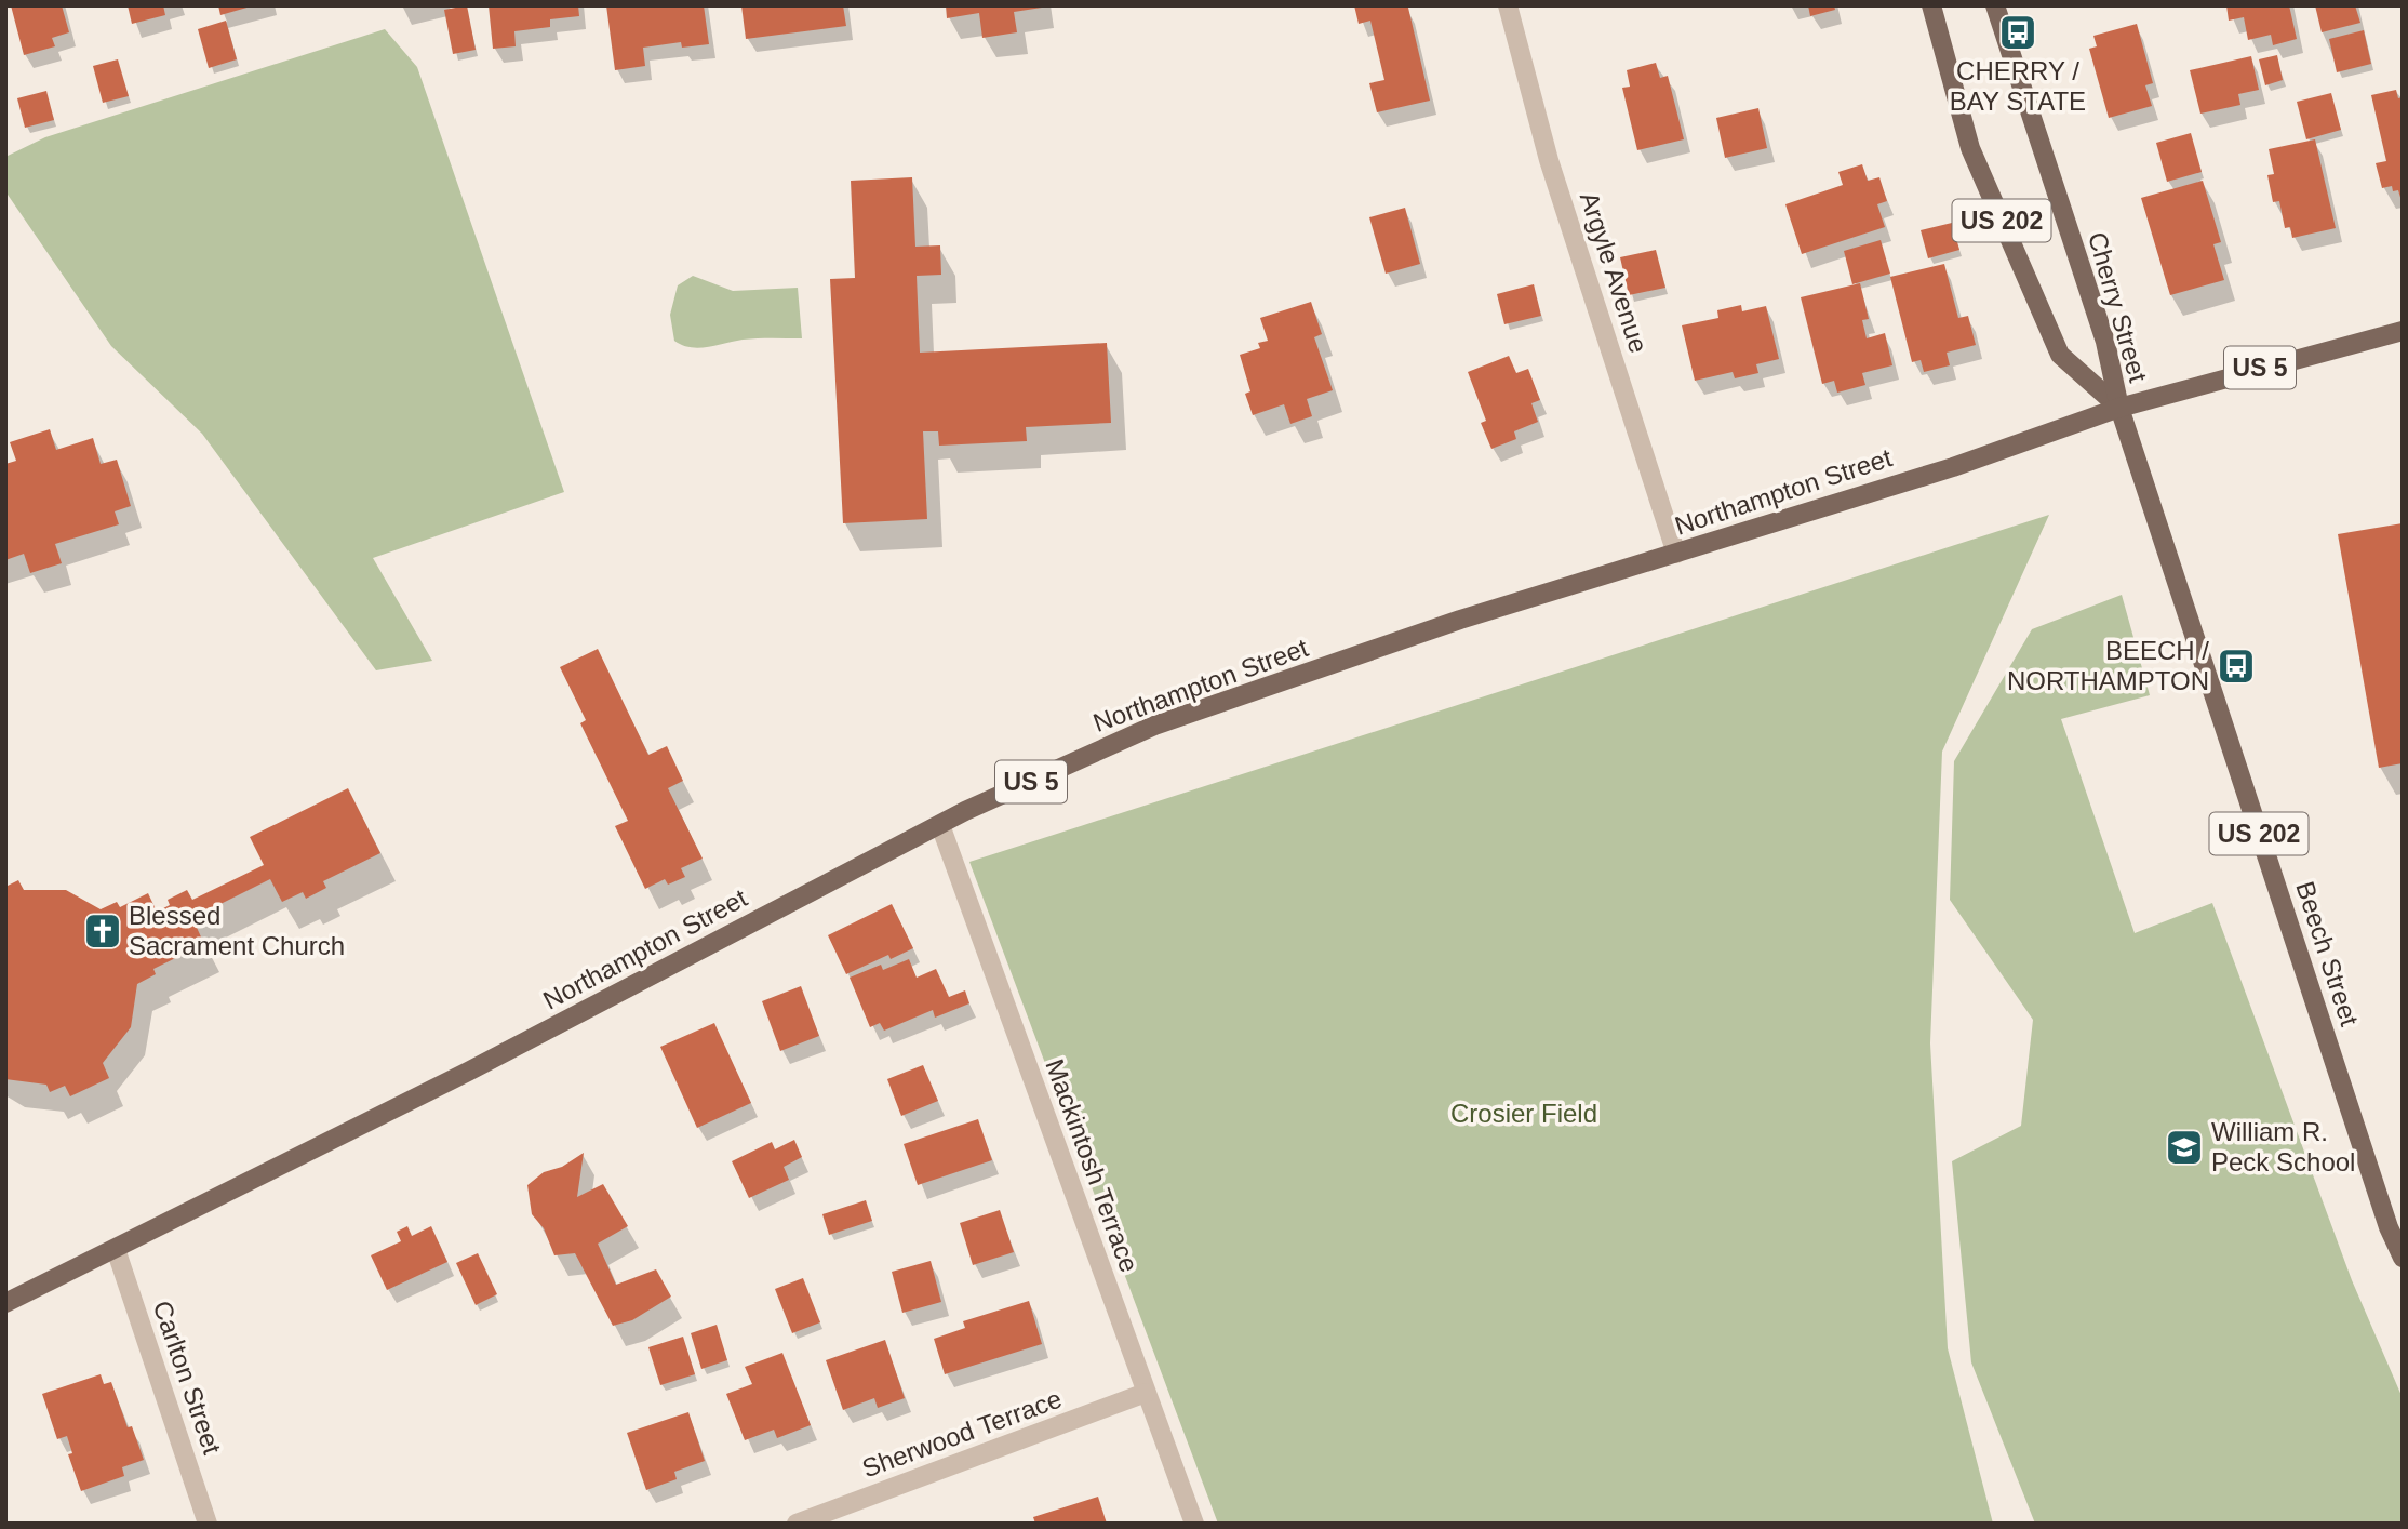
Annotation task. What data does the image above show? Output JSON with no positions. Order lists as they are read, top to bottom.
{
  "streets": {
    "main road": [
      "US 202",
      "Cherry Street",
      "US 5",
      "Northampton Street",
      "Beech Street"
    ],
    "street": [
      "Argyle Avenue",
      "Mackintosh Terrace",
      "Carlton Street",
      "Sherwood Terrace"
    ]
  },
  "crossings": [
    ["Argyle Avenue", "Northampton Street"],
    ["Cherry Street", "Northampton Street"],
    ["Cherry Street", "Beech Street"],
    ["Northampton Street", "Beech Street"],
    ["Northampton Street", "Mackintosh Terrace"],
    ["Northampton Street", "Carlton Street"],
    ["Mackintosh Terrace", "Sherwood Terrace"]
  ],
  "parks": ["Crosier Field"],
  "places": {
    "bus stop": ["CHERRY / BAY STATE", "BEECH / NORTHAMPTON"],
    "church": ["Blessed Sacrament Church"],
    "school or university": ["William R. Peck School"]
  }
}
